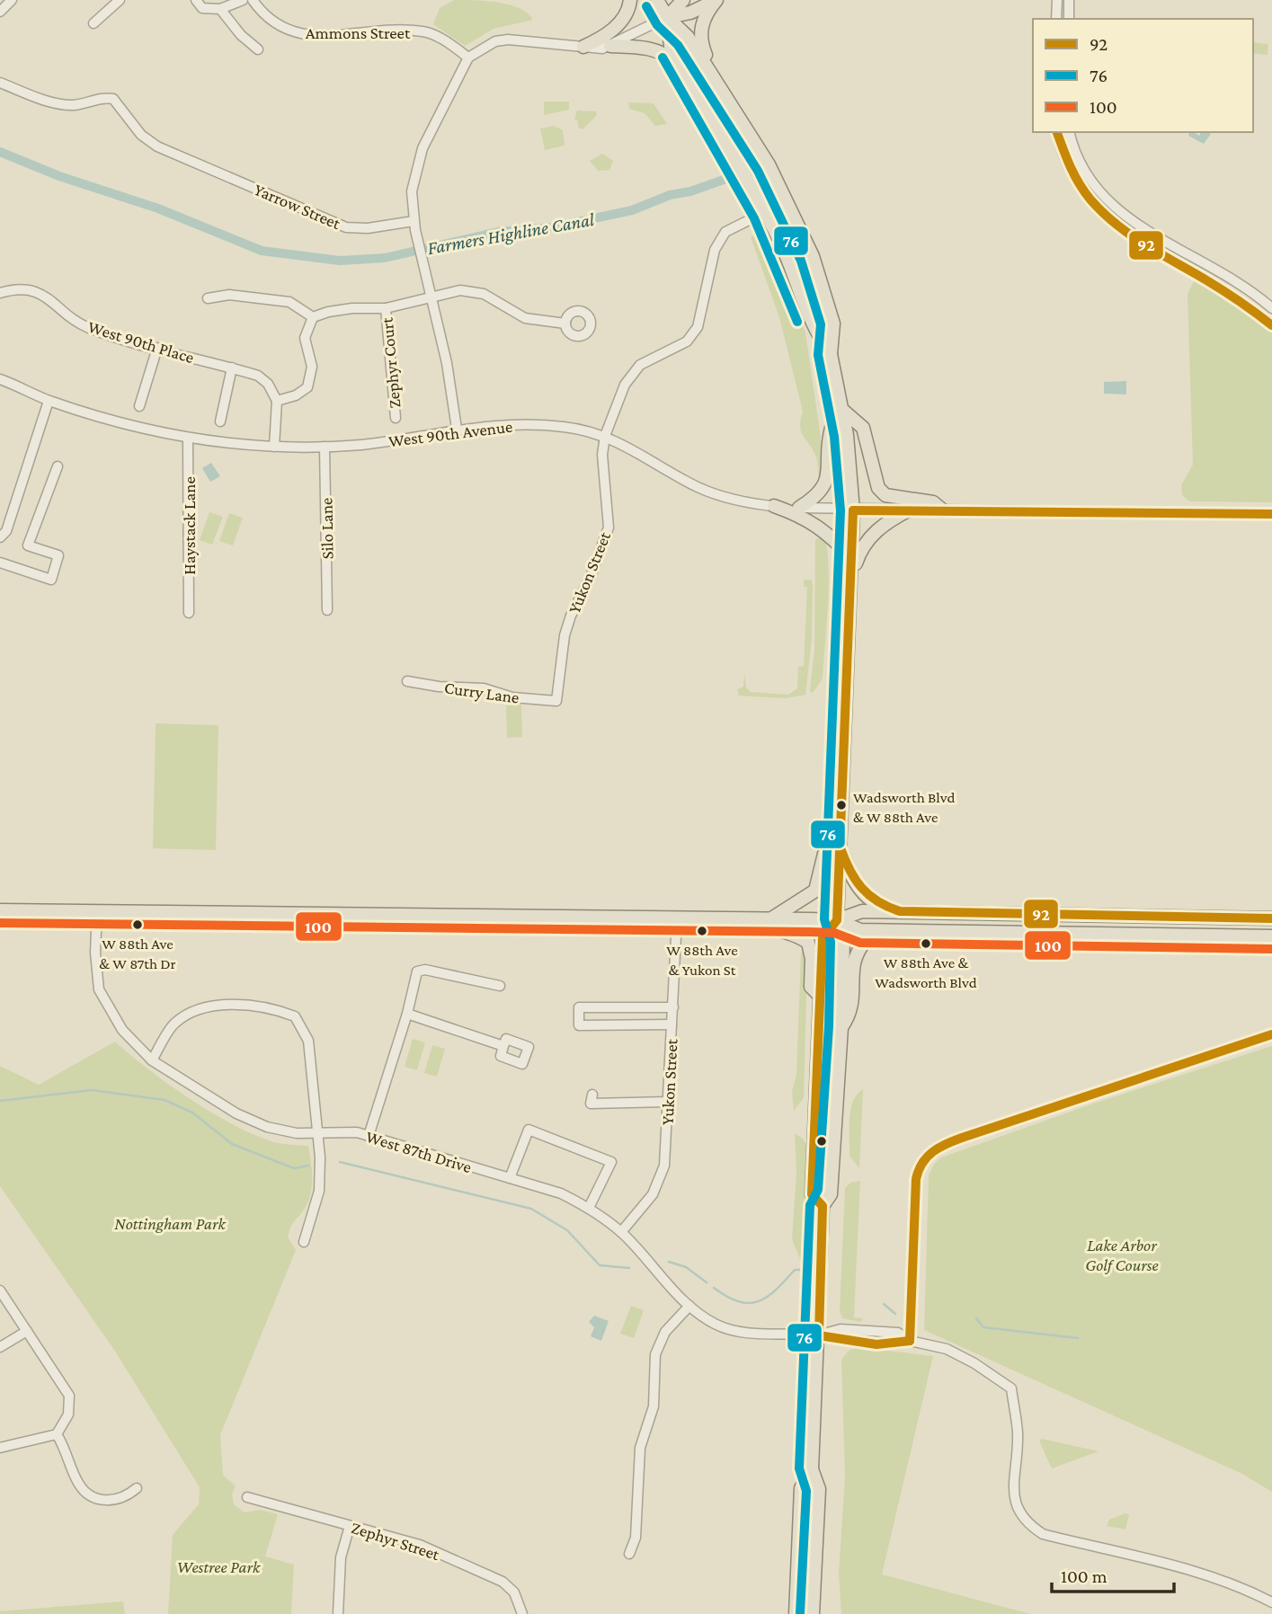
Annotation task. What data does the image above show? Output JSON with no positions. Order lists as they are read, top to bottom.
{
  "streets": {
    "street": [
      "Ammons Street",
      "Yarrow Street",
      "West 90th Place",
      "Zephyr Court",
      "West 90th Avenue",
      "Haystack Lane",
      "Silo Lane",
      "Yukon Street",
      "Curry Lane",
      "West 87th Drive",
      "Zephyr Street"
    ]
  },
  "crossings": [
    ["West 90th Avenue", "Haystack Lane"],
    ["West 90th Avenue", "Silo Lane"],
    ["West 90th Avenue", "Yukon Street"],
    ["Yukon Street", "Curry Lane"],
    ["Yukon Street", "West 87th Drive"]
  ],
  "water": ["Farmers Highline Canal"],
  "parks": ["Nottingham Park", "Lake Arbor Golf Course", "Westree Park"],
  "places": [
    "Wadsworth Blvd & W 88th Ave",
    "W 88th Ave & W 87th Dr",
    "W 88th Ave & Yukon St",
    "W 88th Ave & Wadsworth Blvd"
  ],
  "lines": ["transit line 76", "transit line 92", "transit line 100"],
  "legend": ["92", "76", "100"],
  "scale_bar": "100 m"
}
